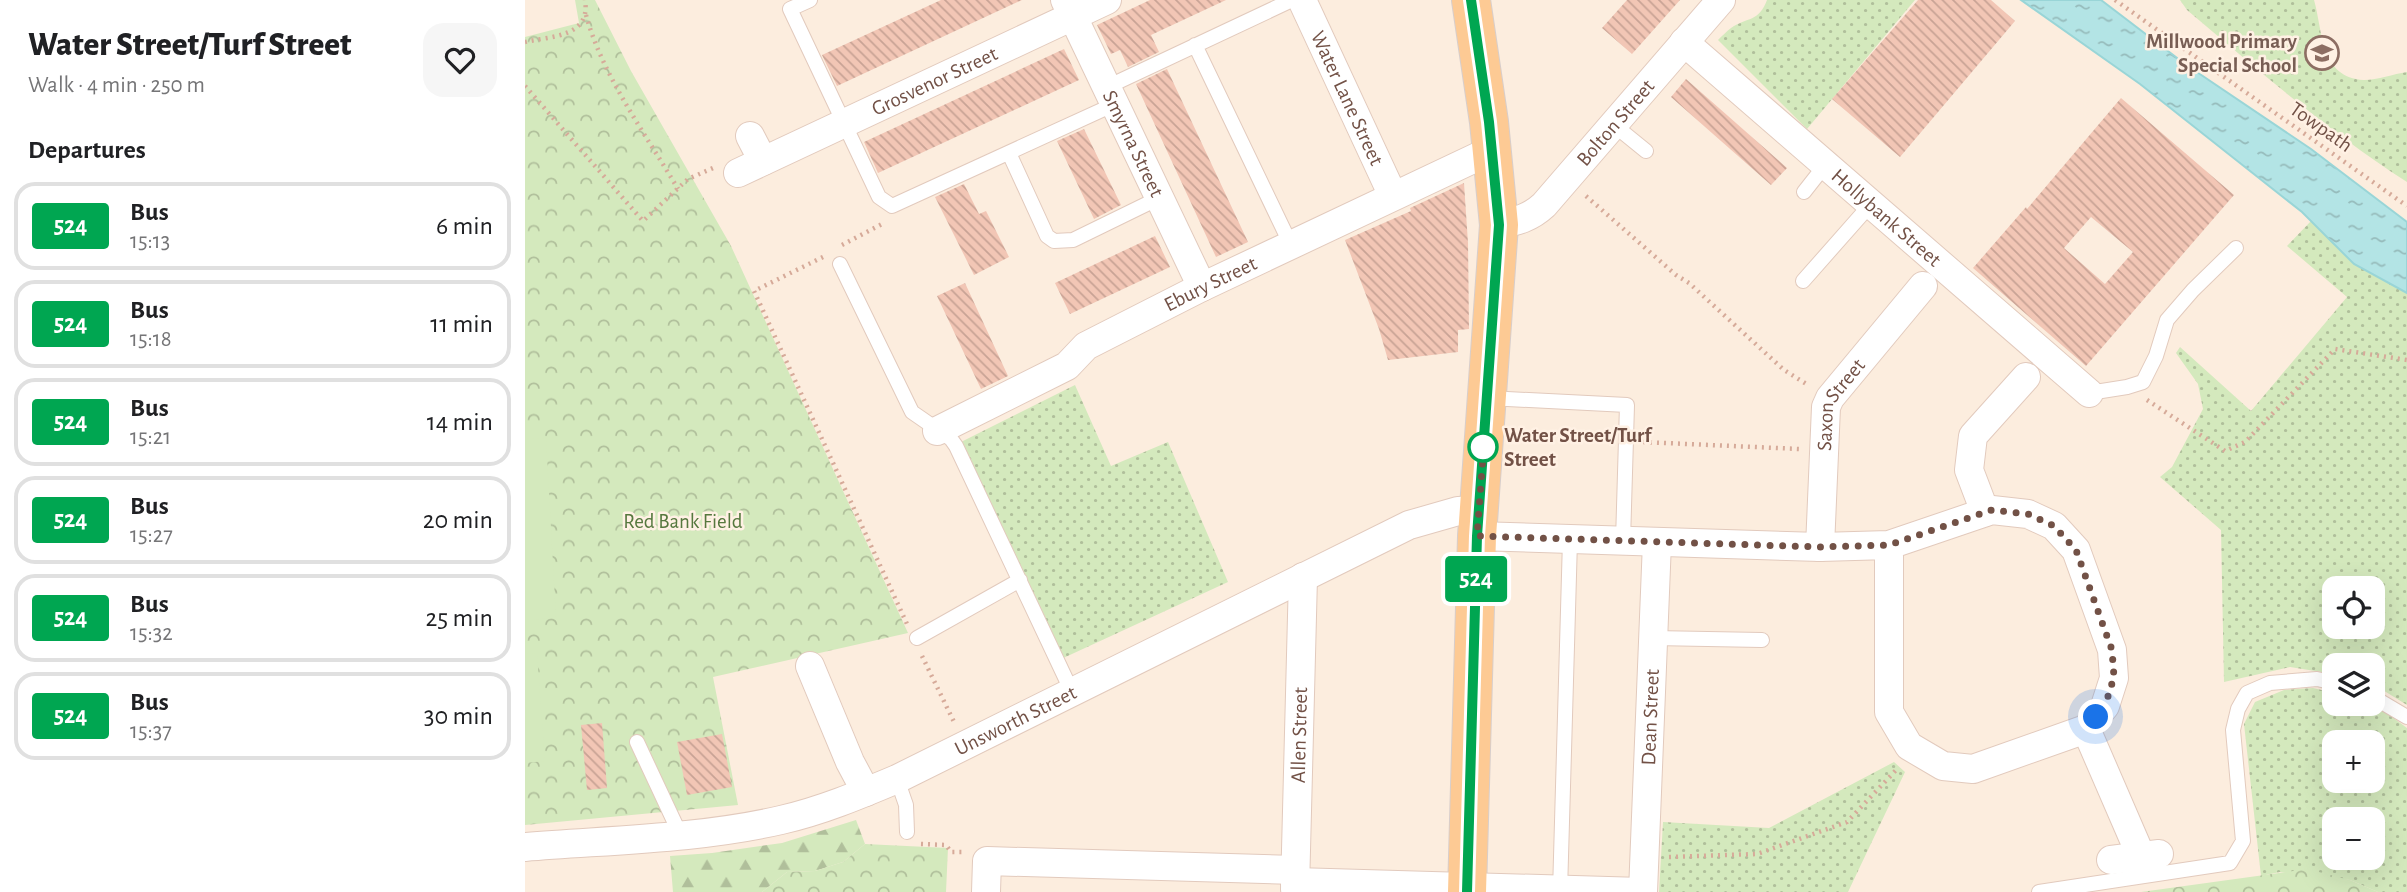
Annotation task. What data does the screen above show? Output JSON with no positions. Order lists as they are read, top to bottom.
{
  "streets": {
    "street": [
      "Grosvenor Street",
      "Water Lane Street",
      "Bolton Street",
      "Smyrna Street",
      "Hollybank Street",
      "Ebury Street",
      "Saxon Street",
      "Dean Street",
      "Unsworth Street",
      "Allen Street"
    ],
    "path": ["Towpath"]
  },
  "crossings": [
    ["Grosvenor Street", "Smyrna Street"],
    ["Water Lane Street", "Ebury Street"],
    ["Bolton Street", "Hollybank Street"],
    ["Smyrna Street", "Ebury Street"],
    ["Saxon Street", "Unsworth Street"],
    ["Dean Street", "Unsworth Street"],
    ["Unsworth Street", "Allen Street"]
  ],
  "parks": ["Red Bank Field"],
  "places": {
    "school or university": ["Millwood Primary Special School"],
    "other": ["Water Street/Turf Street"]
  },
  "lines": ["bus line 524"],
  "page": {
    "heading": [
      ["Water Street/Turf Street", "Walk · 4 min · 250 m"],
      "Departures"
    ],
    "on_map": "524",
    "list": [
      {
        "mark": "524",
        "name": "Bus",
        "note": "15:13",
        "value": "6 min"
      },
      {
        "mark": "524",
        "name": "Bus",
        "note": "15:18",
        "value": "11 min"
      },
      {
        "mark": "524",
        "name": "Bus",
        "note": "15:21",
        "value": "14 min"
      },
      {
        "mark": "524",
        "name": "Bus",
        "note": "15:27",
        "value": "20 min"
      },
      {
        "mark": "524",
        "name": "Bus",
        "note": "15:32",
        "value": "25 min"
      },
      {
        "mark": "524",
        "name": "Bus",
        "note": "15:37",
        "value": "30 min"
      }
    ],
    "map_buttons": ["+", "−"]
  }
}
